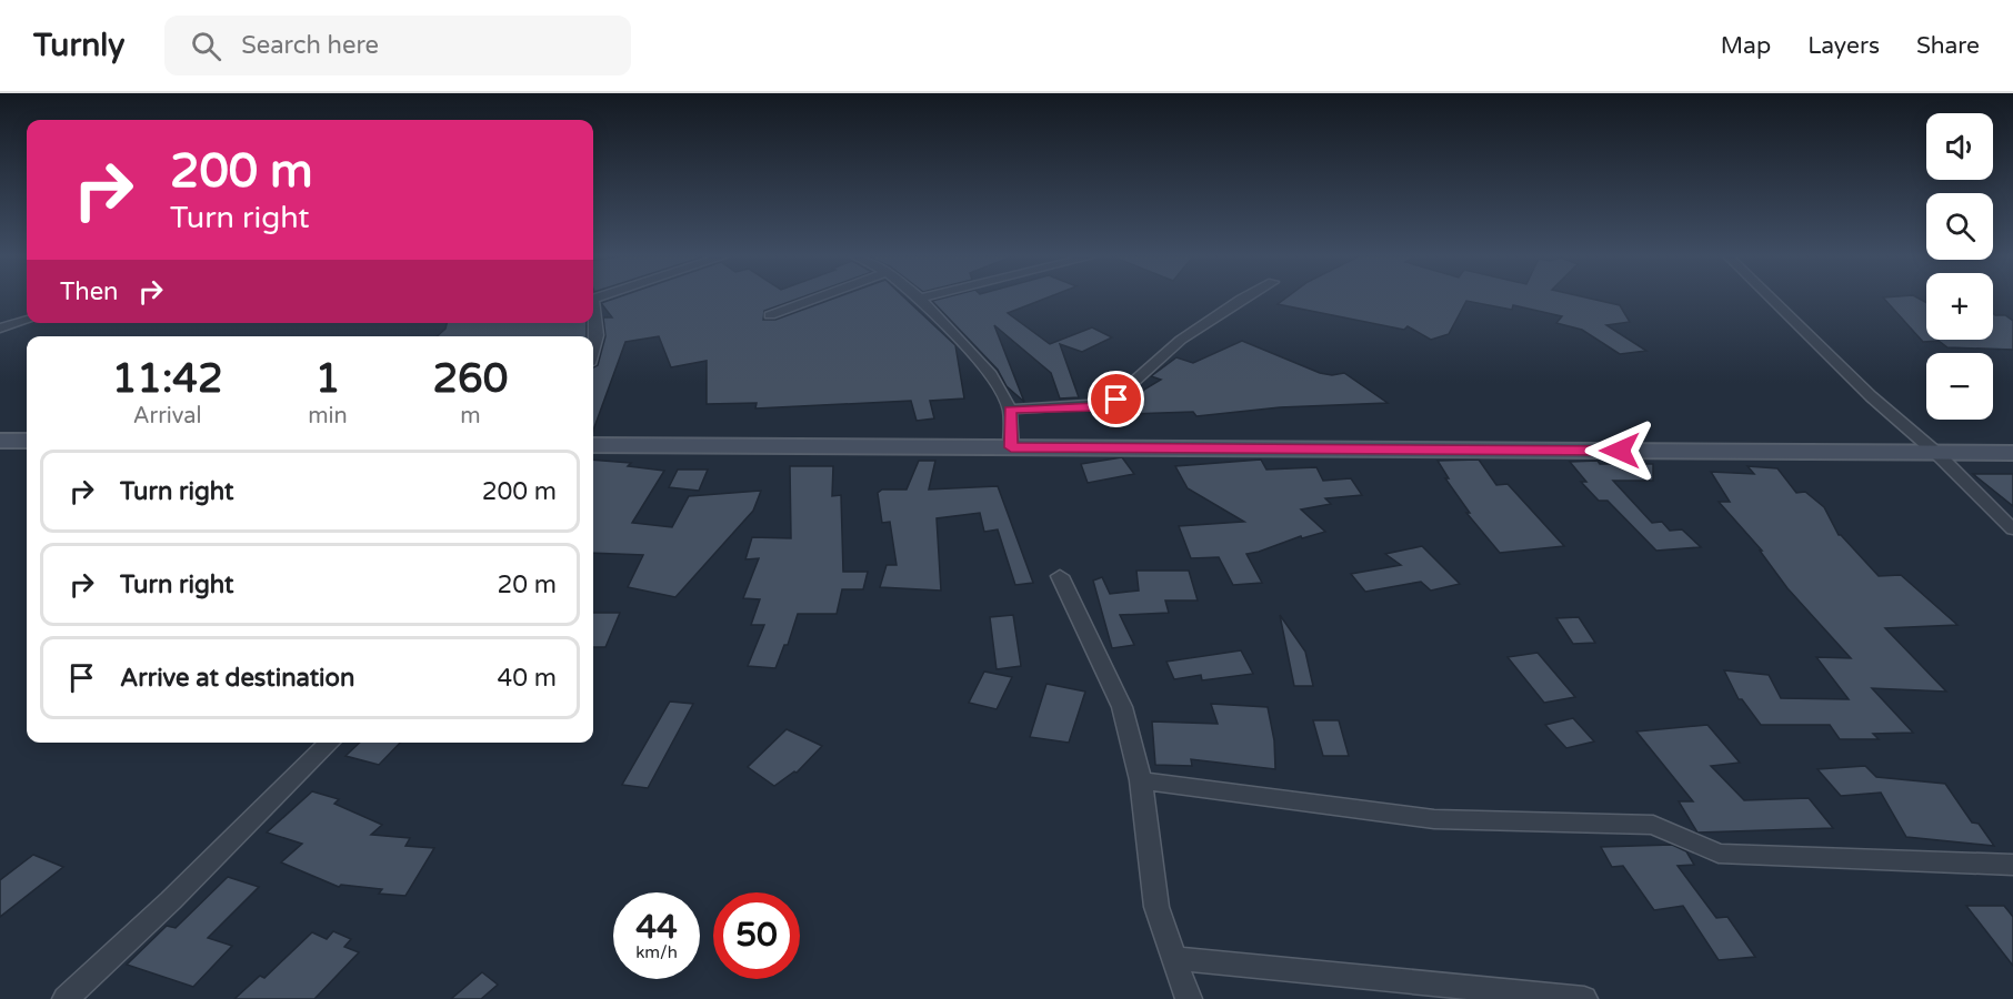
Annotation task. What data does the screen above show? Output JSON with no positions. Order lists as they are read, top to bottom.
{
  "page": {
    "header": "Turnly",
    "search": "Search here",
    "nav": ["Map", "Layers", "Share"],
    "map_buttons": ["+", "−"],
    "turn": ["200 m", "Turn right"],
    "then": "Then",
    "eta": [
      "11:42",
      "Arrival",
      "1",
      "min",
      "260",
      "m"
    ],
    "list": [
      {
        "name": "Turn right",
        "value": "200 m"
      },
      {
        "name": "Turn right",
        "value": "20 m"
      },
      {
        "name": "Arrive at destination",
        "value": "40 m"
      }
    ],
    "speed": "44 km/h",
    "limit": "50"
  }
}
